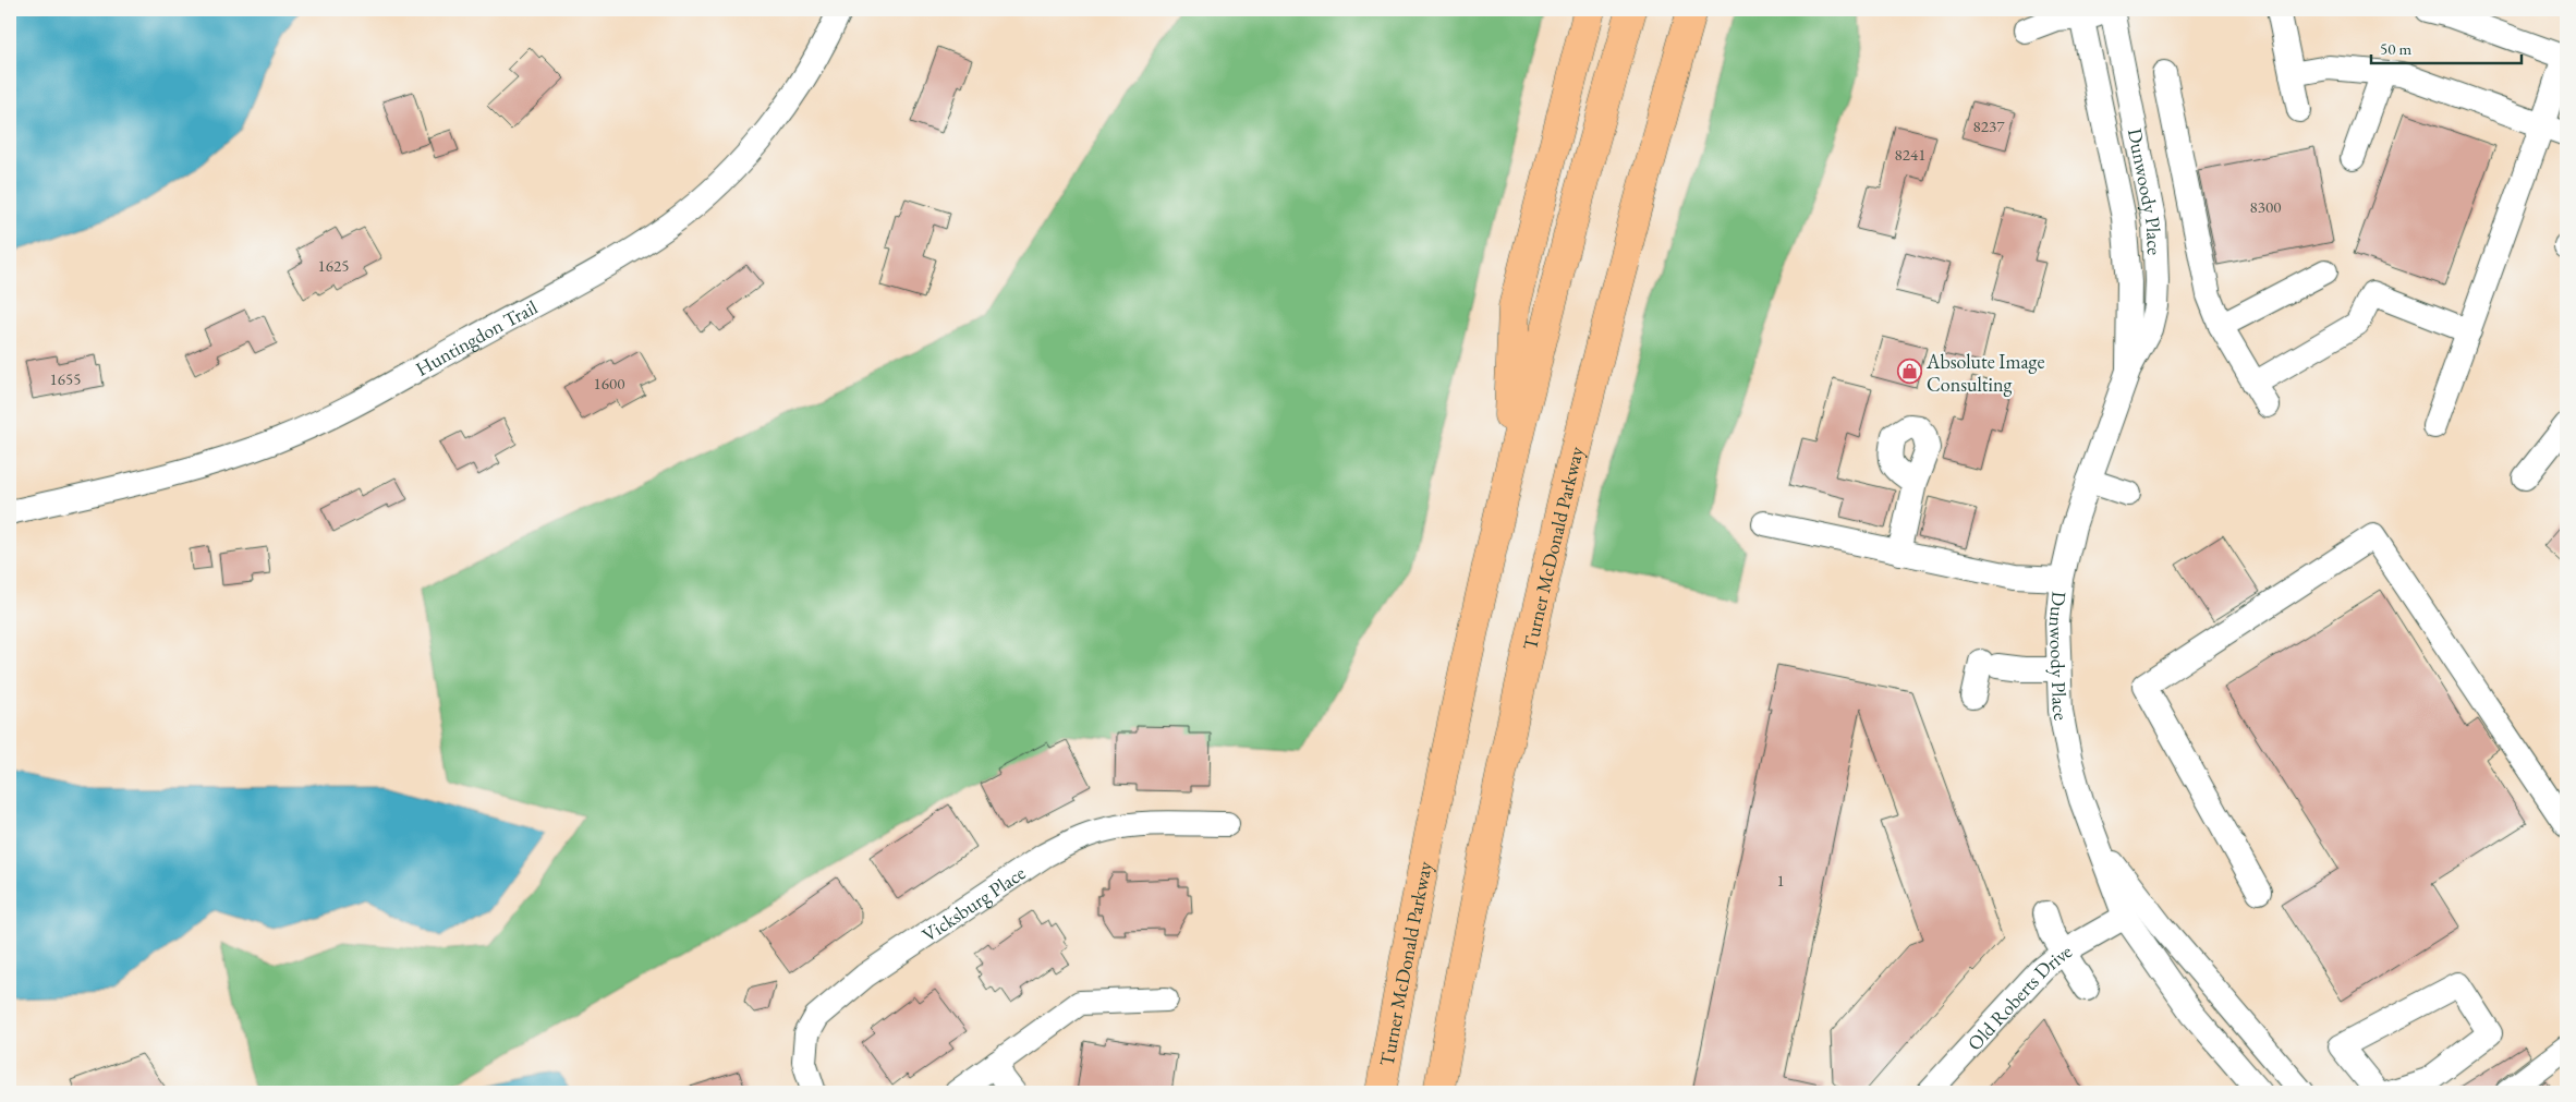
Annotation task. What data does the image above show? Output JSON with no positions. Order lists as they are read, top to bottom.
{
  "streets": {
    "highway": ["Turner McDonald Parkway"],
    "street": [
      "Dunwoody Place",
      "Huntingdon Trail",
      "Vicksburg Place",
      "Old Roberts Drive"
    ]
  },
  "crossings": [
    ["Dunwoody Place", "Old Roberts Drive"]
  ],
  "places": {
    "shop": ["Absolute Image Consulting"]
  },
  "house_numbers": [
    "8237",
    "8241",
    "8300",
    "1625",
    "1655",
    "1600",
    "1"
  ],
  "scale_bar": "50 m"
}
